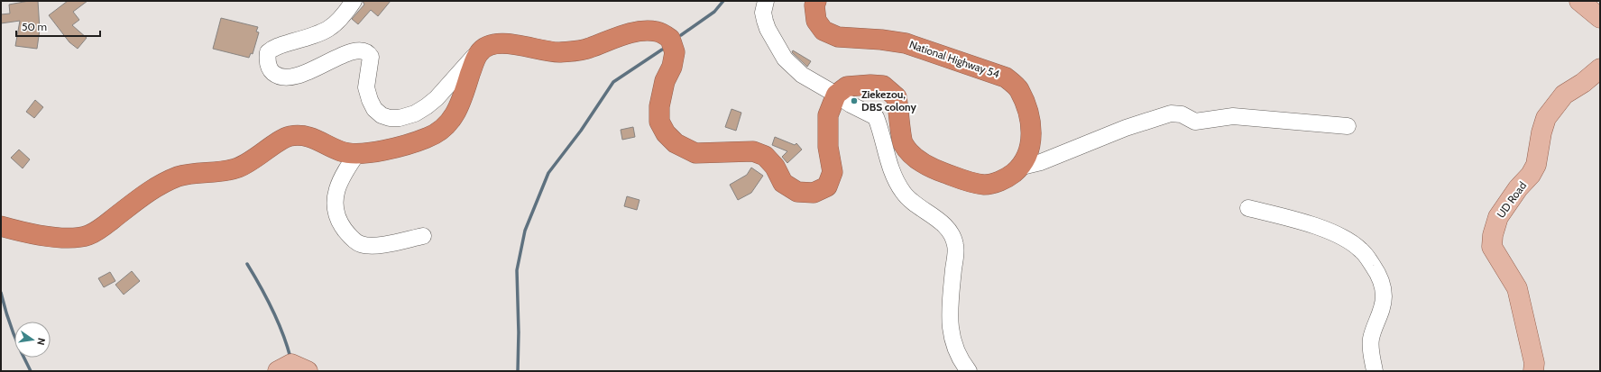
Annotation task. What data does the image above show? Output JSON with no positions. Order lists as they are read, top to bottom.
{
  "streets": {
    "highway": ["National Highway 54"],
    "main road": ["UD Road"]
  },
  "places": ["Ziekezou, DBS colony"],
  "scale_bar": "50 m",
  "north": "right"
}
